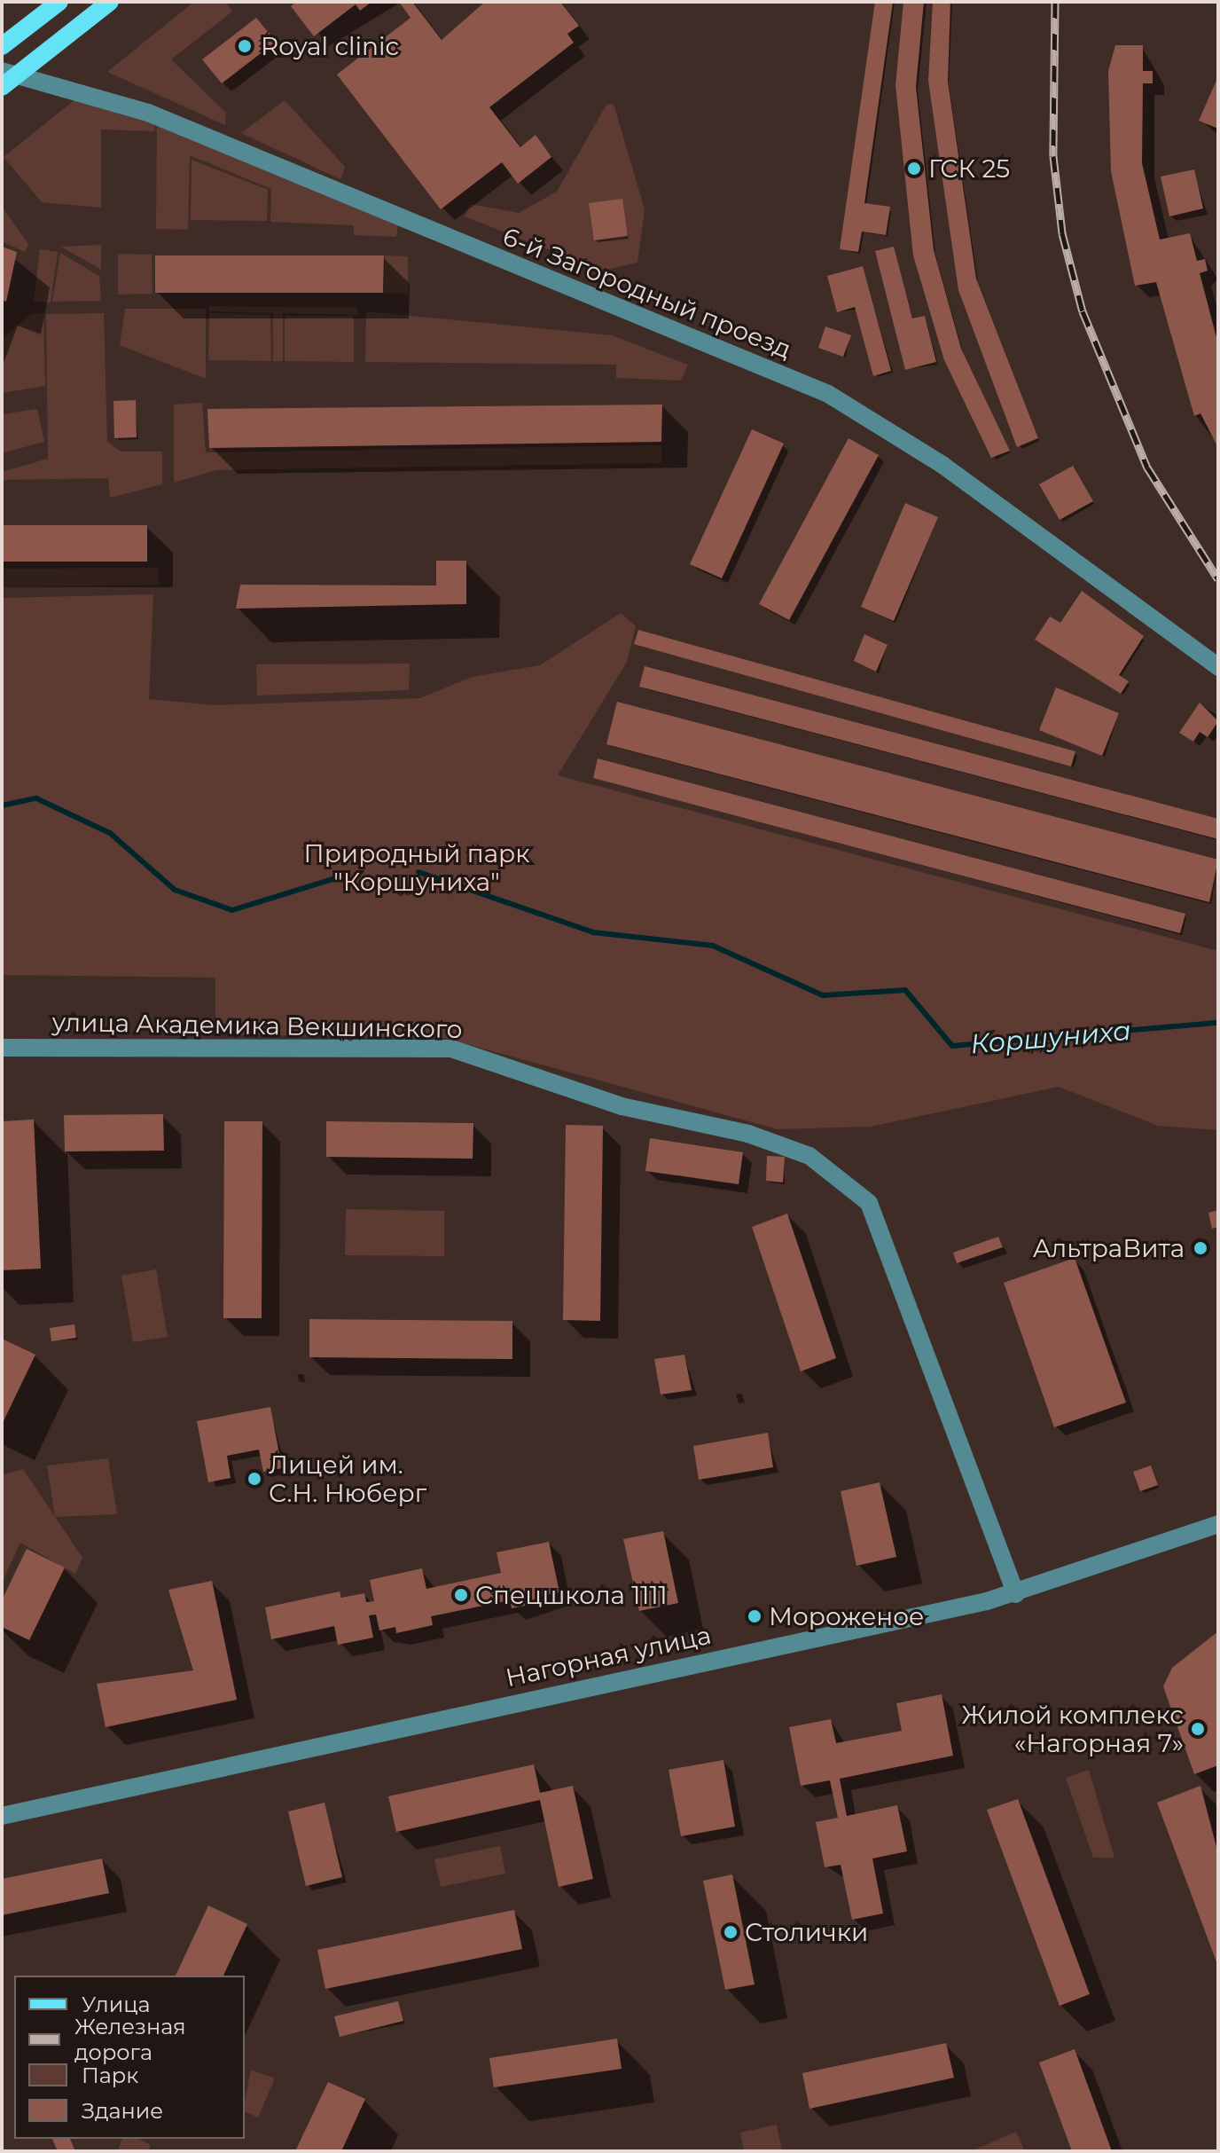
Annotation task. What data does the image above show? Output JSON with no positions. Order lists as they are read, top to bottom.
{
  "streets": {
    "street": ["6-й Загородный проезд", "улица Академика Векшинского", "Нагорная улица"]
  },
  "crossings": [
    ["улица Академика Векшинского", "Нагорная улица"]
  ],
  "water": ["Коршуниха"],
  "parks": ["Природный парк \"Коршуниха\""],
  "places": [
    "Royal clinic",
    "ГСК 25",
    "АльтраВита",
    "Лицей им. С.Н. Нюберг",
    "Спецшкола 1111",
    "Мороженое",
    "Жилой комплекс «Нагорная 7»",
    "Столички"
  ],
  "legend": [
    "Улица",
    "Железная дорога",
    "Парк",
    "Здание"
  ]
}
